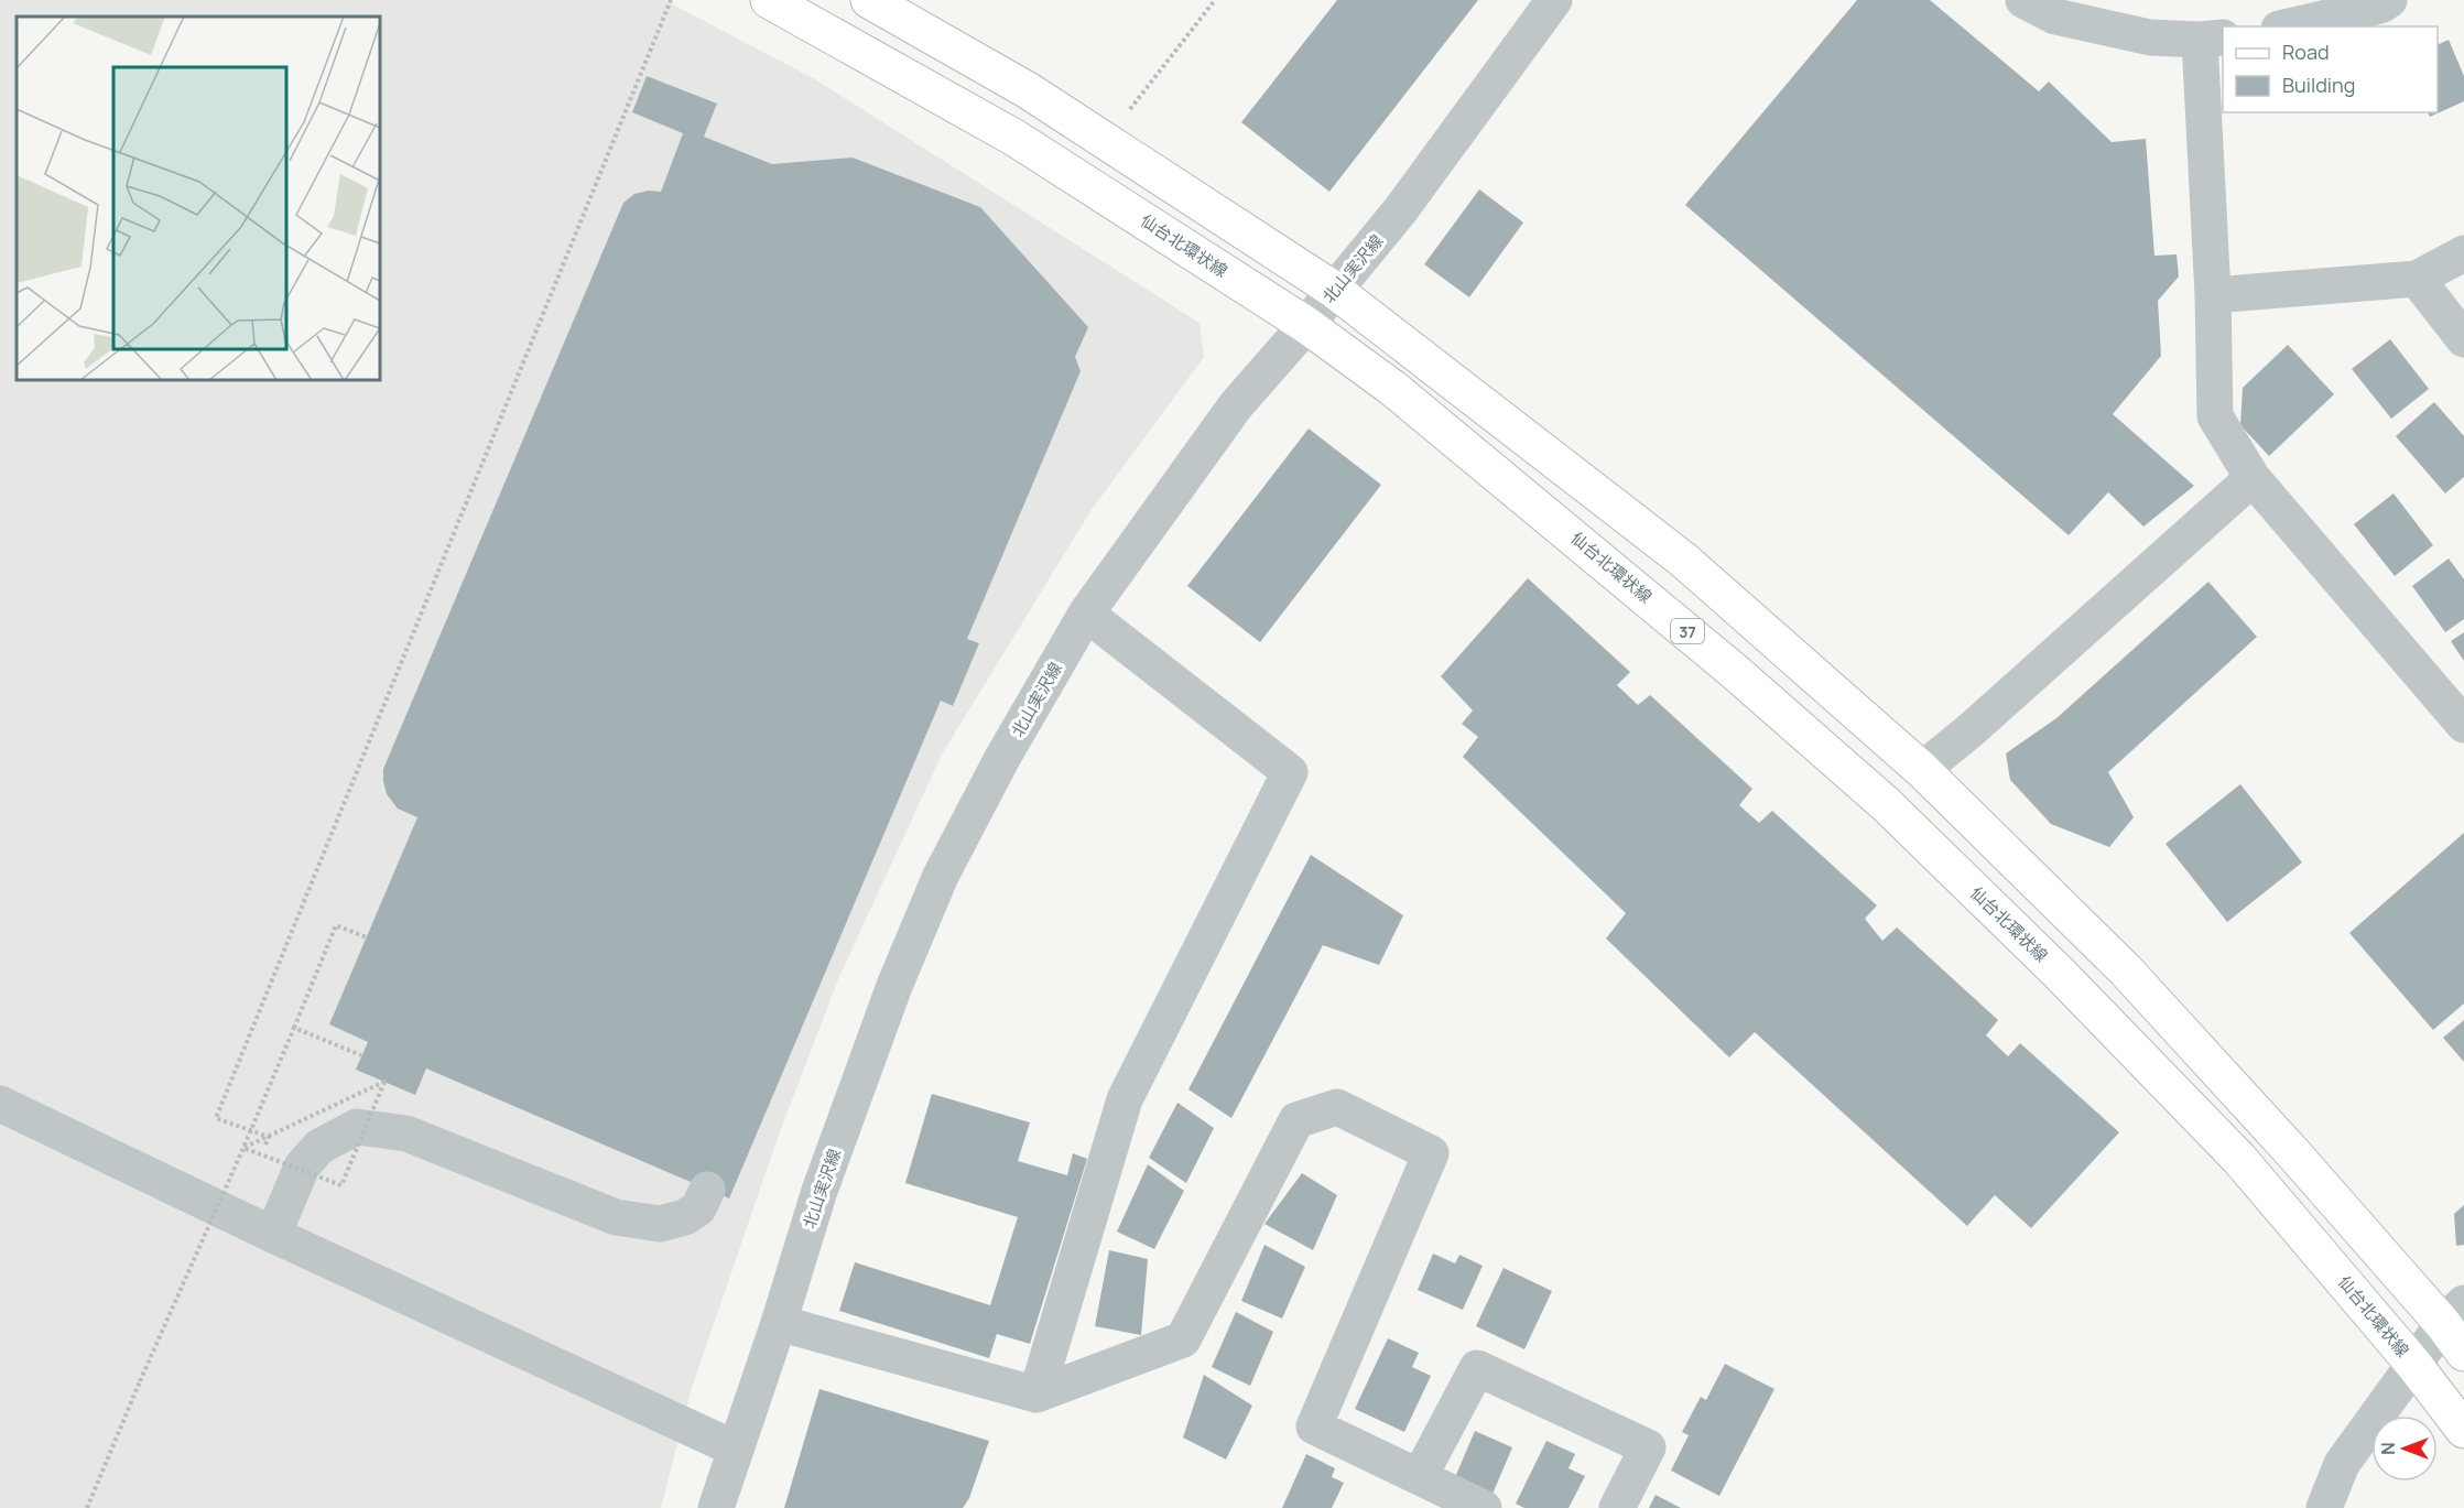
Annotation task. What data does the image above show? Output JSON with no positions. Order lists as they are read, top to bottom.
{
  "streets": {
    "main road": ["仙台北環状線", "37"],
    "street": ["北山実沢線"]
  },
  "crossings": [
    ["仙台北環状線", "北山実沢線"]
  ],
  "legend": ["Road", "Building"],
  "north": "left"
}
